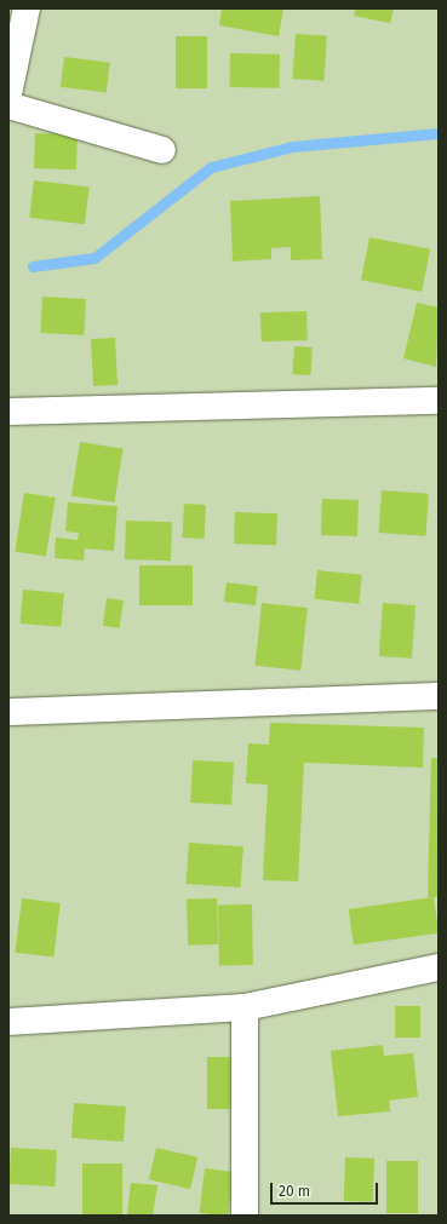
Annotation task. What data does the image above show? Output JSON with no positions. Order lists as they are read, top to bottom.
{
  "scale_bar": "20 m"
}
